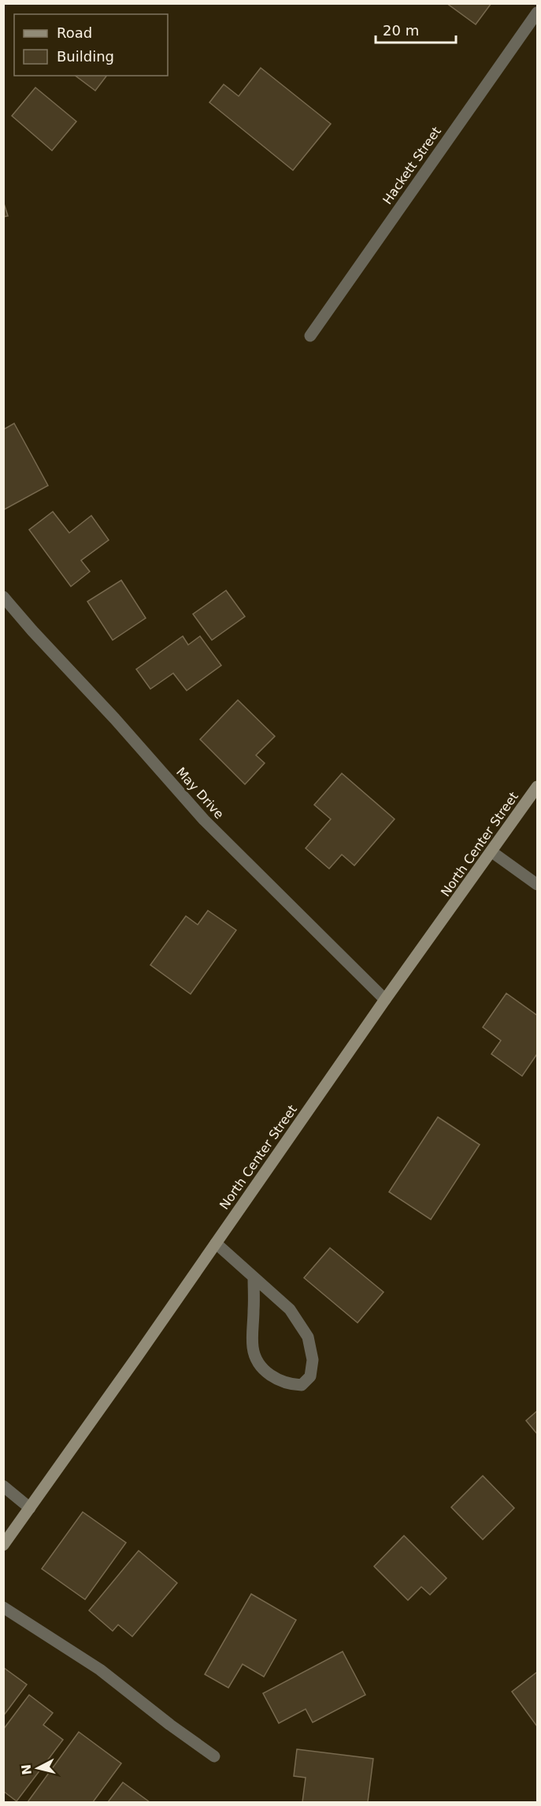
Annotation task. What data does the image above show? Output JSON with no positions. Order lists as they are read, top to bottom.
{
  "streets": {
    "main road": ["North Center Street"],
    "street": ["Hackett Street", "May Drive"]
  },
  "crossings": [
    ["May Drive", "North Center Street"]
  ],
  "legend": ["Road", "Building"],
  "scale_bar": "20 m",
  "north": "left"
}
